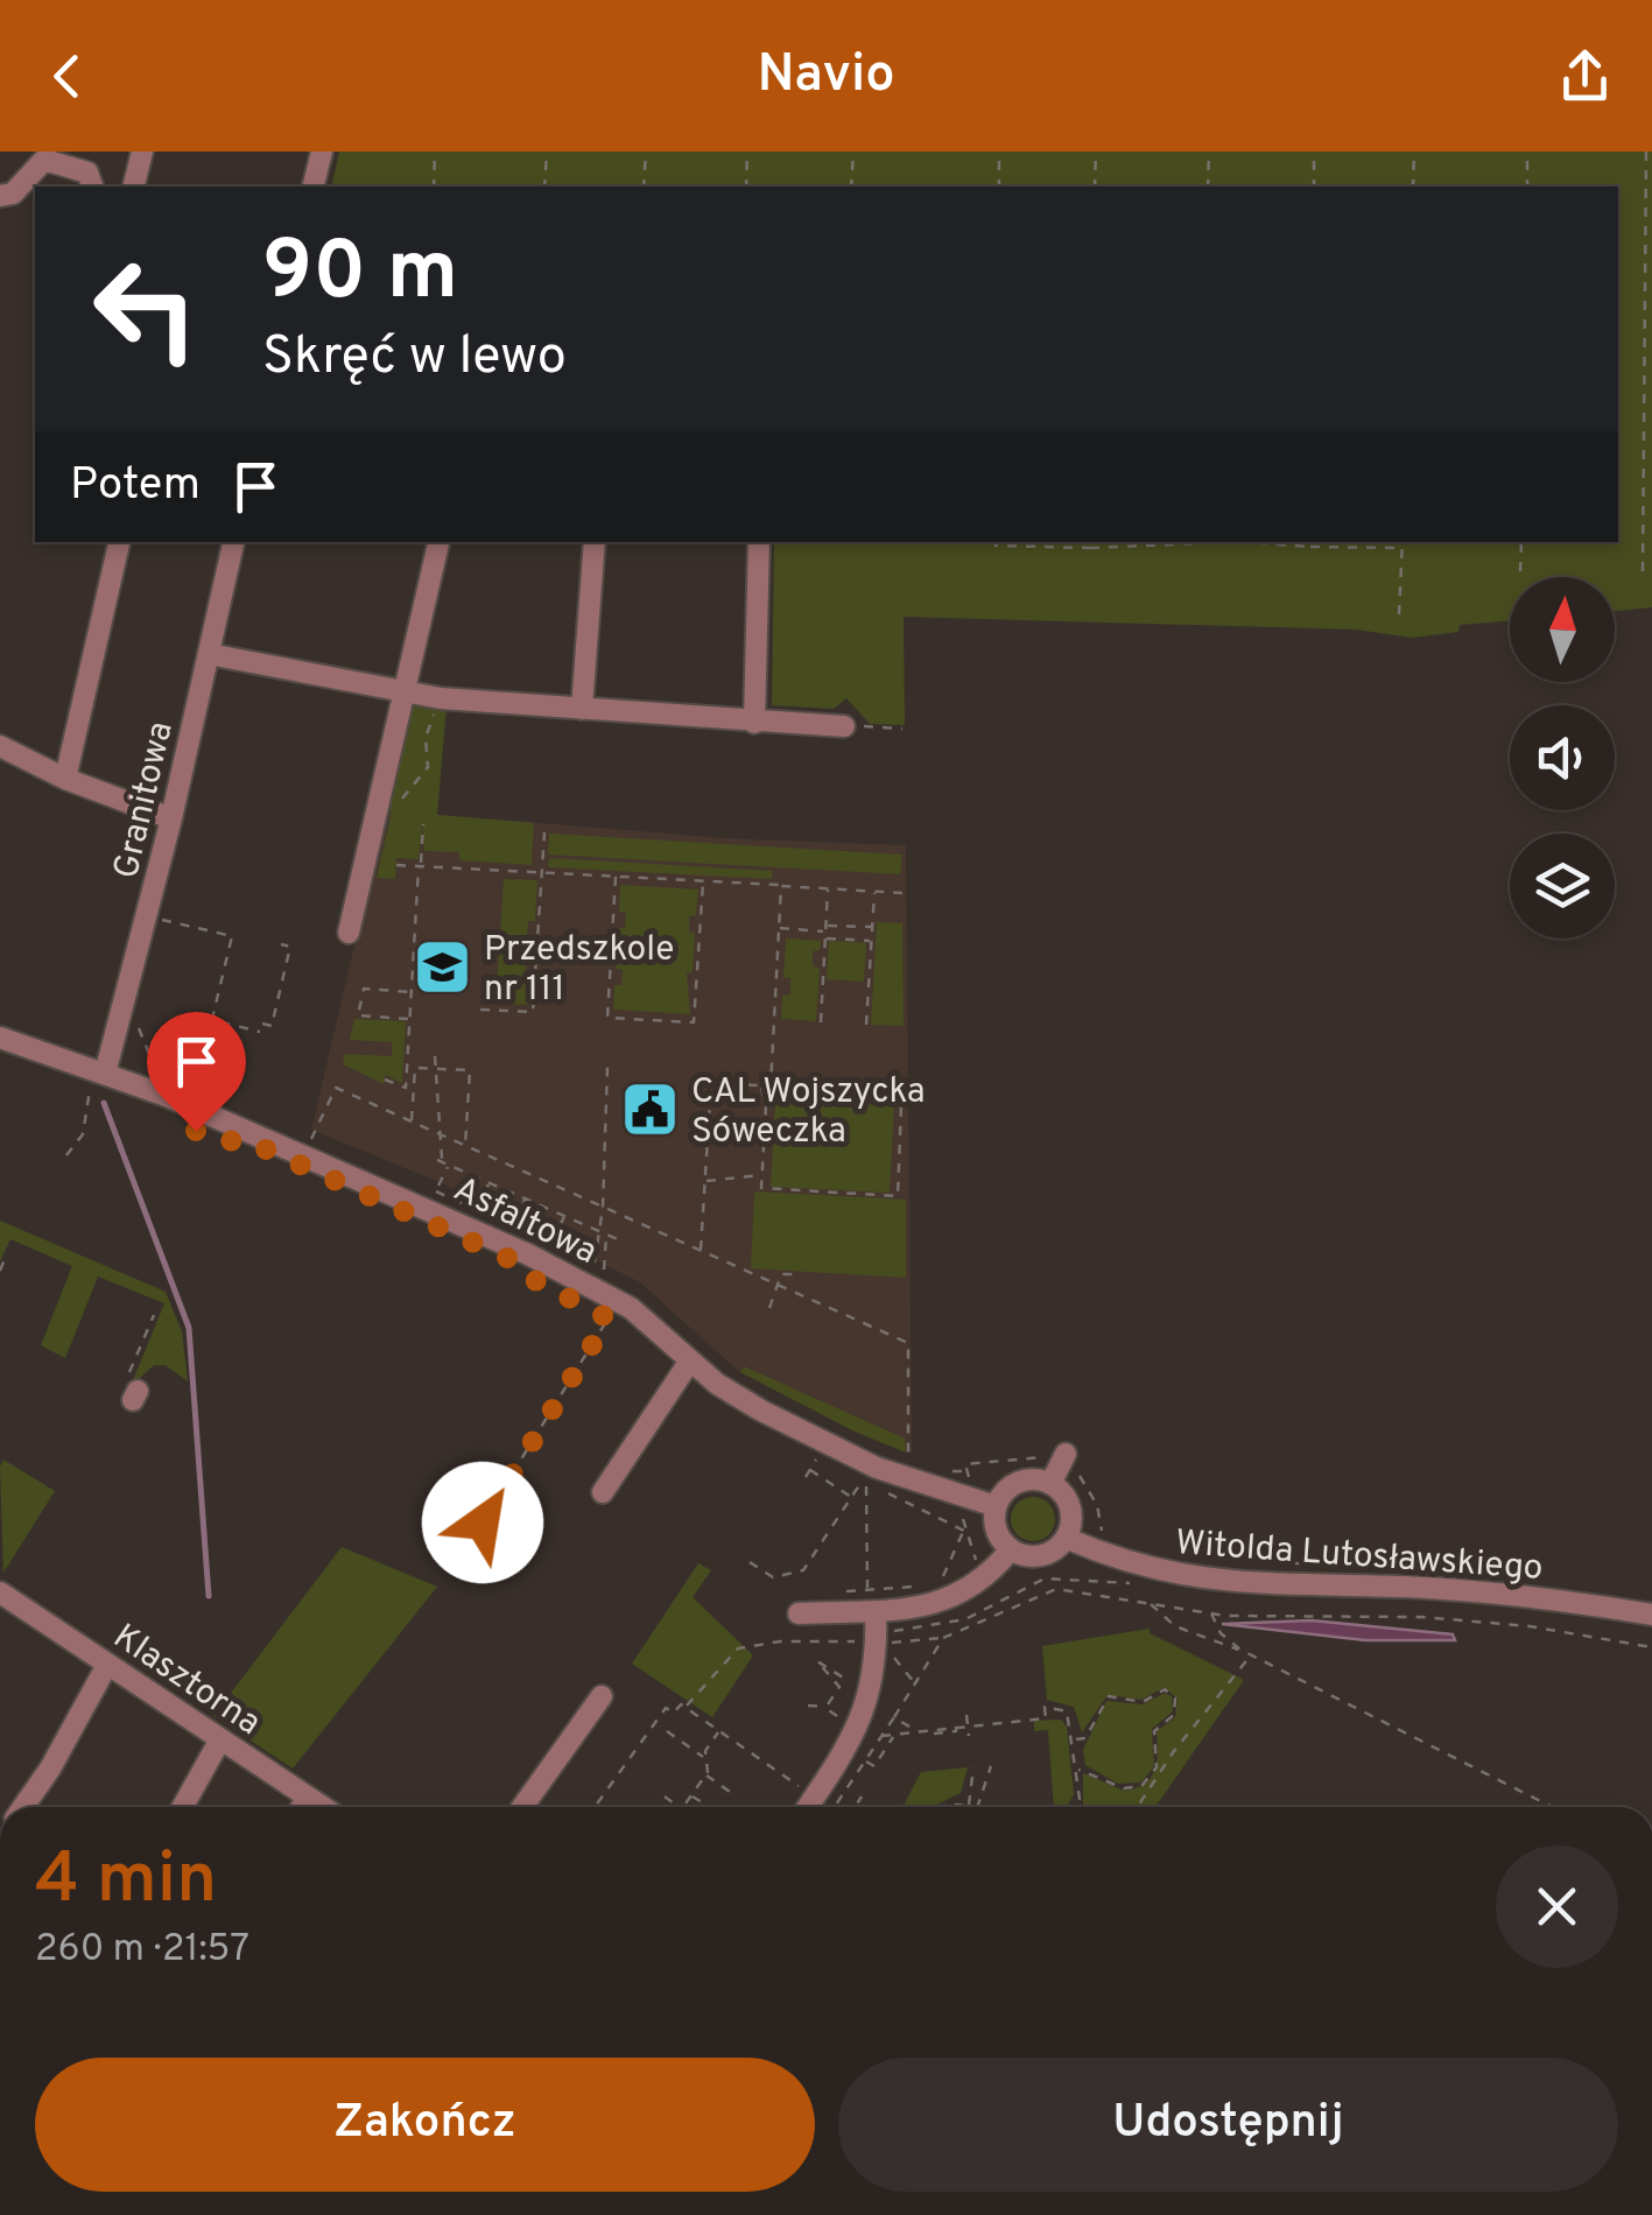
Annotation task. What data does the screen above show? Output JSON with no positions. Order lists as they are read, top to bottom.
{
  "streets": {
    "street": [
      "Granitowa",
      "Asfaltowa",
      "Witolda Lutosławskiego",
      "Klasztorna"
    ]
  },
  "crossings": [
    ["Granitowa", "Asfaltowa"],
    ["Asfaltowa", "Witolda Lutosławskiego"]
  ],
  "places": {
    "school or university": ["Przedszkole nr 111"],
    "public building": ["CAL Wojszycka Sóweczka"]
  },
  "north": "top",
  "page": {
    "header": "Navio",
    "turn": ["90 m", "Skręć w lewo"],
    "then": "Potem",
    "heading": ["4 min", "260 m · 21:57"],
    "buttons": ["Zakończ", "Udostępnij"]
  }
}
